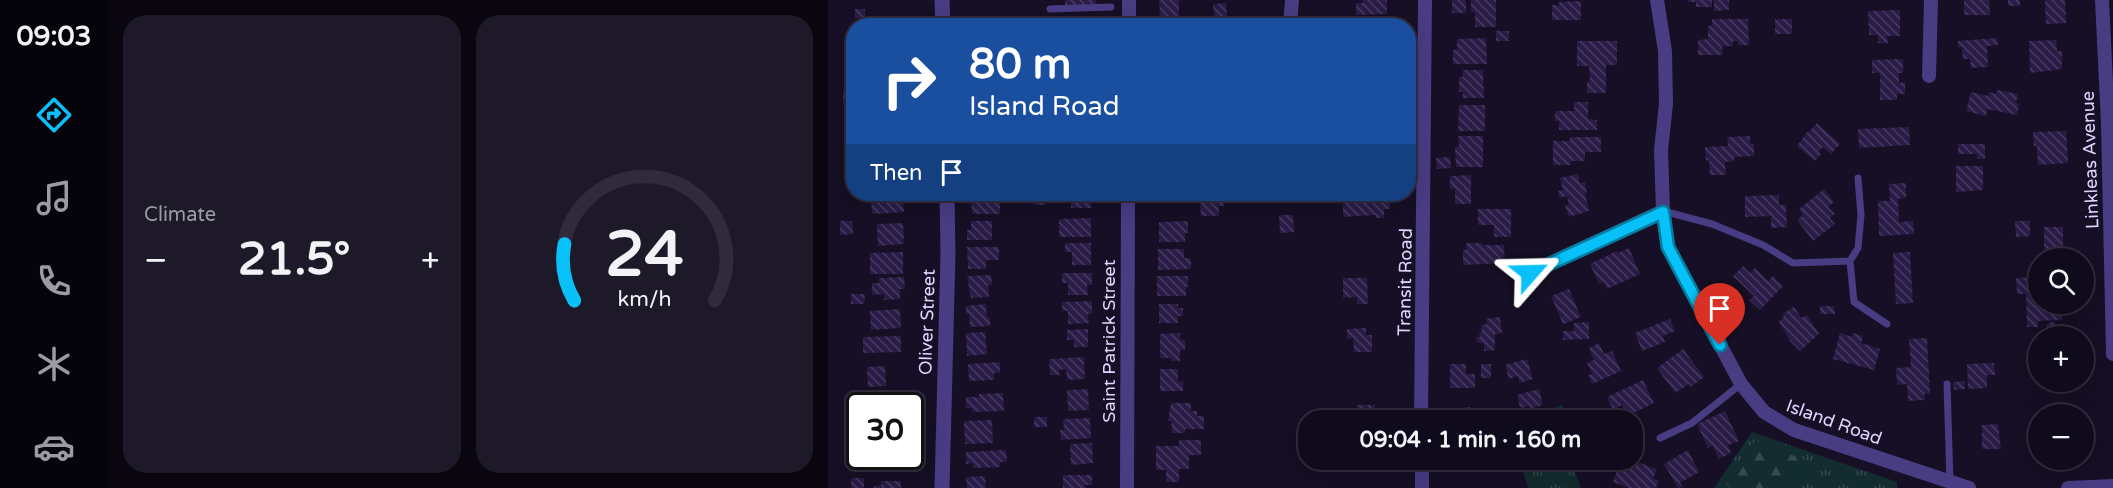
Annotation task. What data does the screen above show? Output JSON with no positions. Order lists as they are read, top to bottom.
{
  "streets": {
    "street": [
      "Linkleas Avenue",
      "Transit Road",
      "Oliver Street",
      "Saint Patrick Street",
      "Island Road"
    ]
  },
  "page": {
    "tabs": "09:03",
    "tile": "Climate",
    "turn": ["80 m", "Island Road"],
    "then": "Then",
    "heat": ["−", "21.5°", "+"],
    "map_buttons": ["+", "−"],
    "limit": "30",
    "trip": "09:04 · 1 min · 160 m",
    "gauge": ["24", "km/h"]
  }
}
